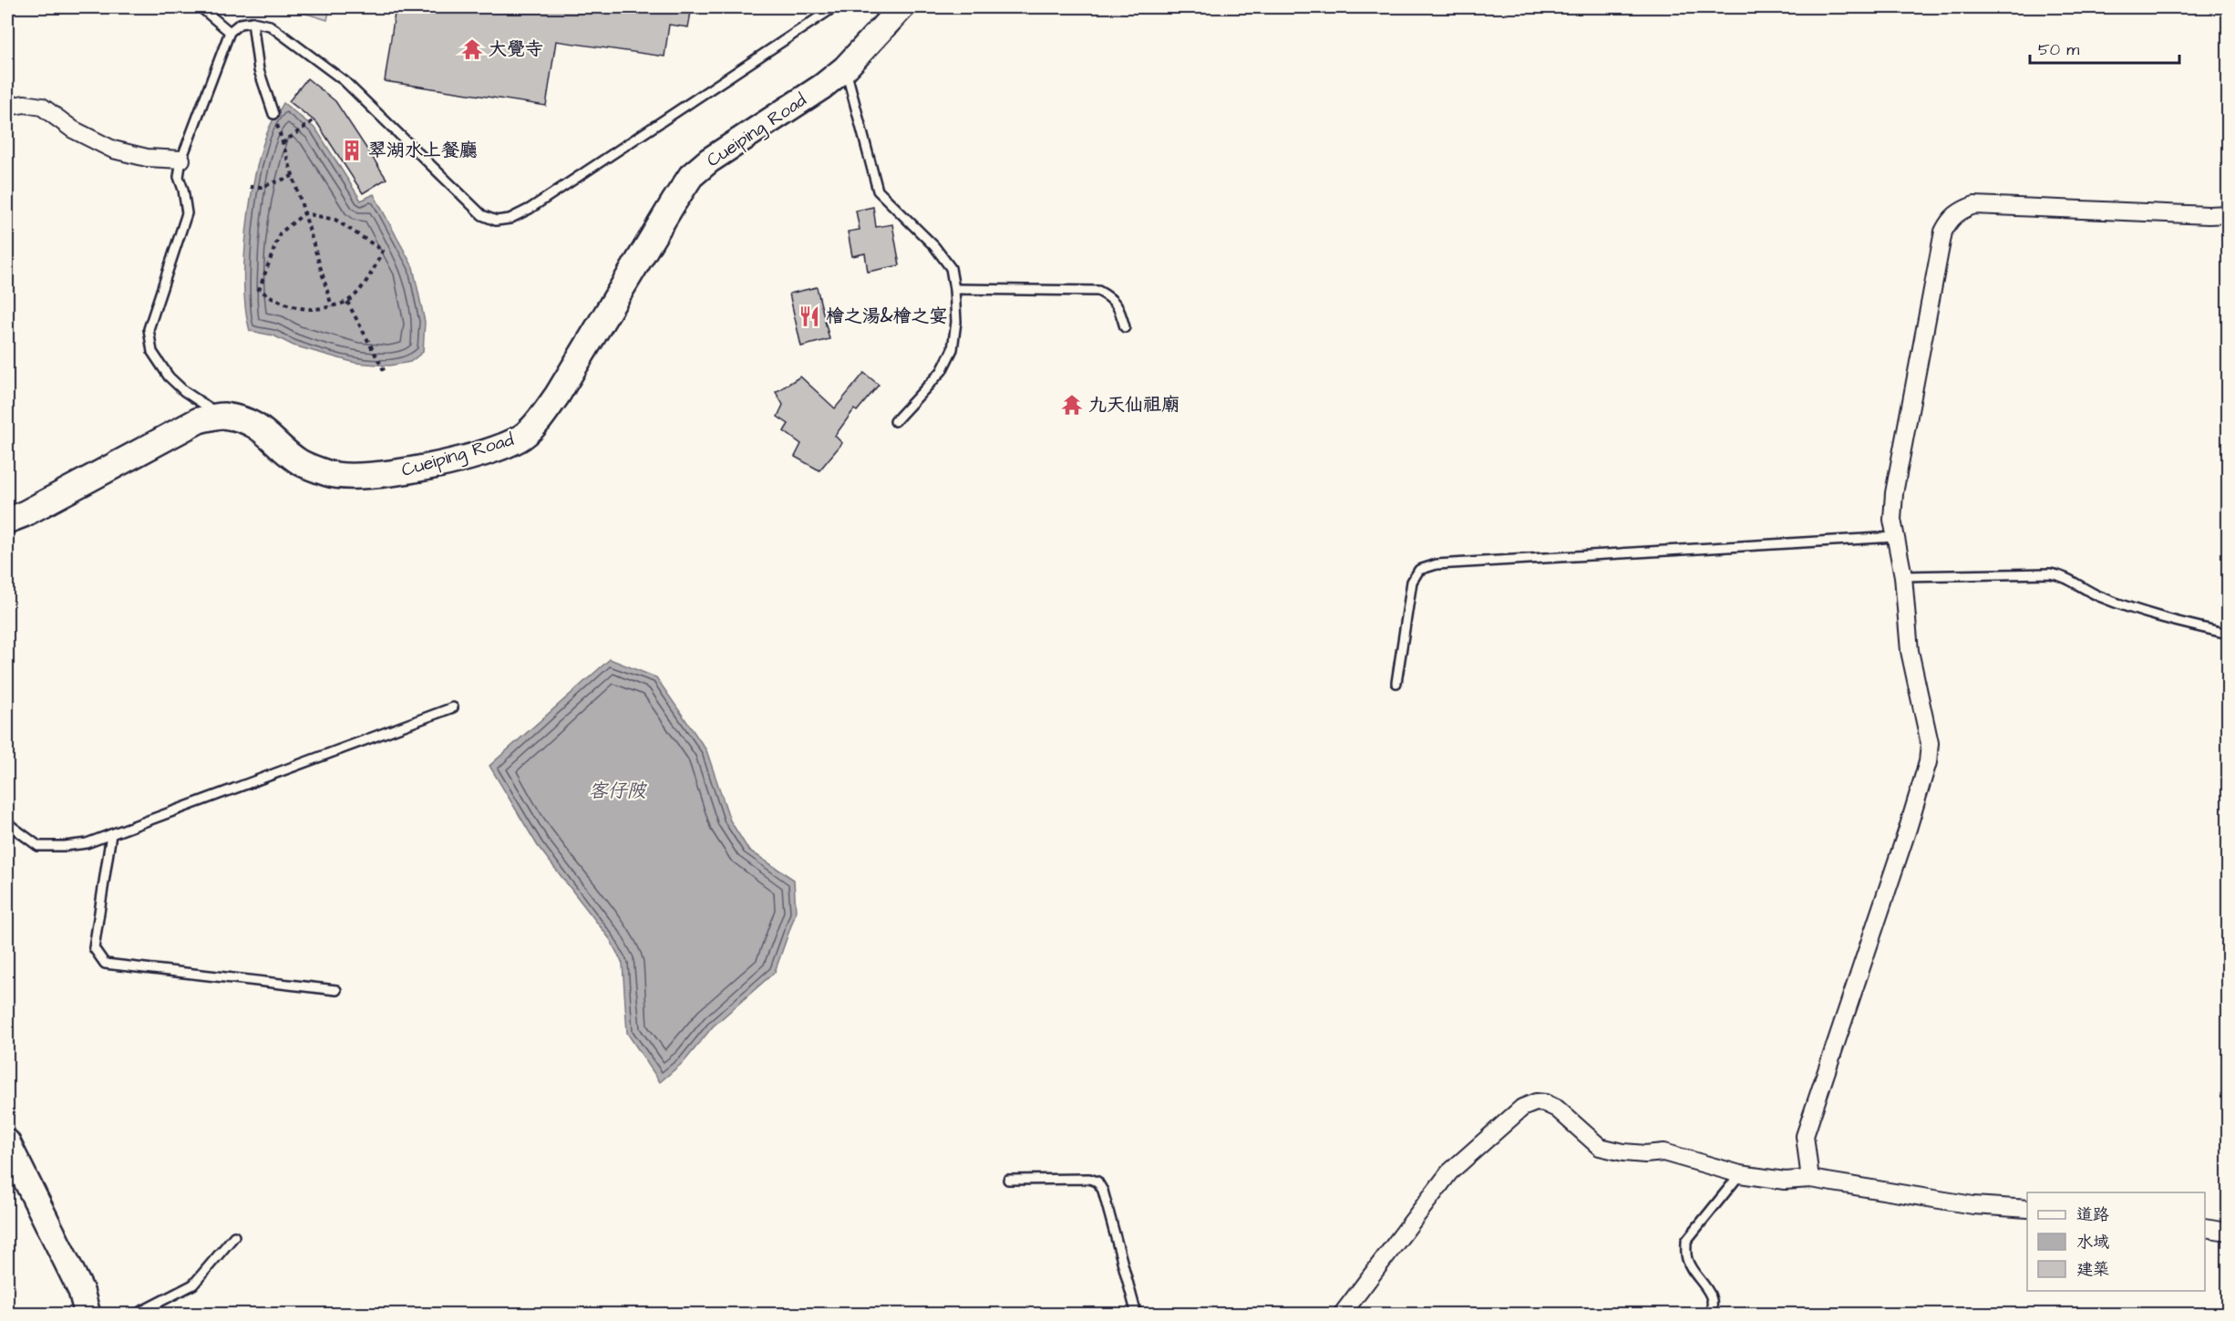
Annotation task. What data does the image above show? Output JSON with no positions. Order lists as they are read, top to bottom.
{
  "streets": {
    "main road": ["Cueiping Road"]
  },
  "water": ["客仔陂"],
  "places": {
    "temple": ["大覺寺", "九天仙祖廟"],
    "building": ["翠湖水上餐廳"],
    "restaurant": ["檜之湯&檜之宴"]
  },
  "legend": ["道路", "水域", "建築"],
  "scale_bar": "50 m"
}
